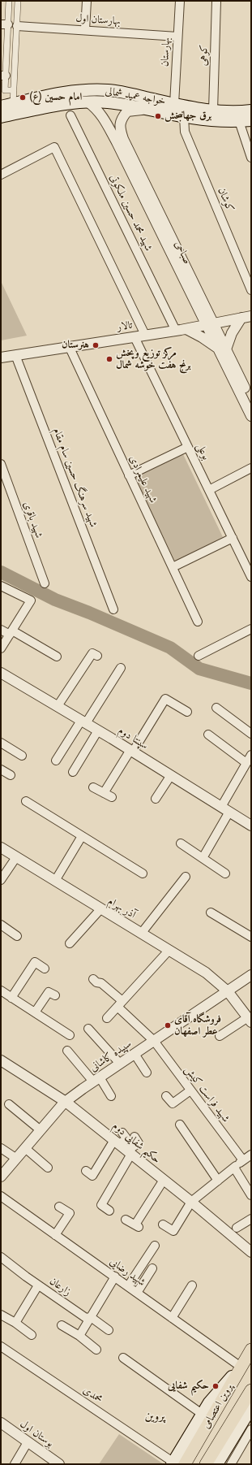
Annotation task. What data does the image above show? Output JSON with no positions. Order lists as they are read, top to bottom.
{
  "streets": {
    "main road": ["خواجه عمید شمالی", "پروین اعتصامی"],
    "street": [
      "بهارستان اول",
      "بهارستان",
      "کوهی",
      "کوشان",
      "شهید محمد حسین ملکوتی",
      "صباحی",
      "تالار",
      "بوعلی",
      "شهید سرهنگ حسین سام مقام",
      "شهید علیمرادی",
      "شهید باقری",
      "سپنتا دوم",
      "آذر بهرام",
      "سپیده کاشانی",
      "شهید فراست کیش",
      "حکیم شفایی دوم",
      "شهید رضایی",
      "زارعان",
      "محمدی",
      "بوستان اول"
    ]
  },
  "crossings": [
    ["بهارستان اول", "بهارستان"],
    ["بهارستان", "خواجه عمید شمالی"],
    ["کوهی", "خواجه عمید شمالی"],
    ["خواجه عمید شمالی", "کوشان"],
    ["خواجه عمید شمالی", "شهید محمد حسین ملکوتی"],
    ["خواجه عمید شمالی", "صباحی"],
    ["شهید محمد حسین ملکوتی", "تالار"],
    ["صباحی", "تالار"],
    ["تالار", "بوعلی"],
    ["تالار", "شهید سرهنگ حسین سام مقام"],
    ["تالار", "شهید علیمرادی"],
    ["آذر بهرام", "سپیده کاشانی"],
    ["سپیده کاشانی", "شهید فراست کیش"],
    ["سپیده کاشانی", "حکیم شفایی دوم"],
    ["شهید رضایی", "پروین اعتصامی"],
    ["محمدی", "پروین اعتصامی"]
  ],
  "districts": ["پروین"],
  "places": [
    "امام حسین (ع)",
    "برق جهانبخش",
    "هنرستان",
    "مرکز توزیع وپخش برنج هفت خوشه شمال",
    "فروشگاه آقای عطر اصفهان",
    "حکیم شفایی"
  ]
}
